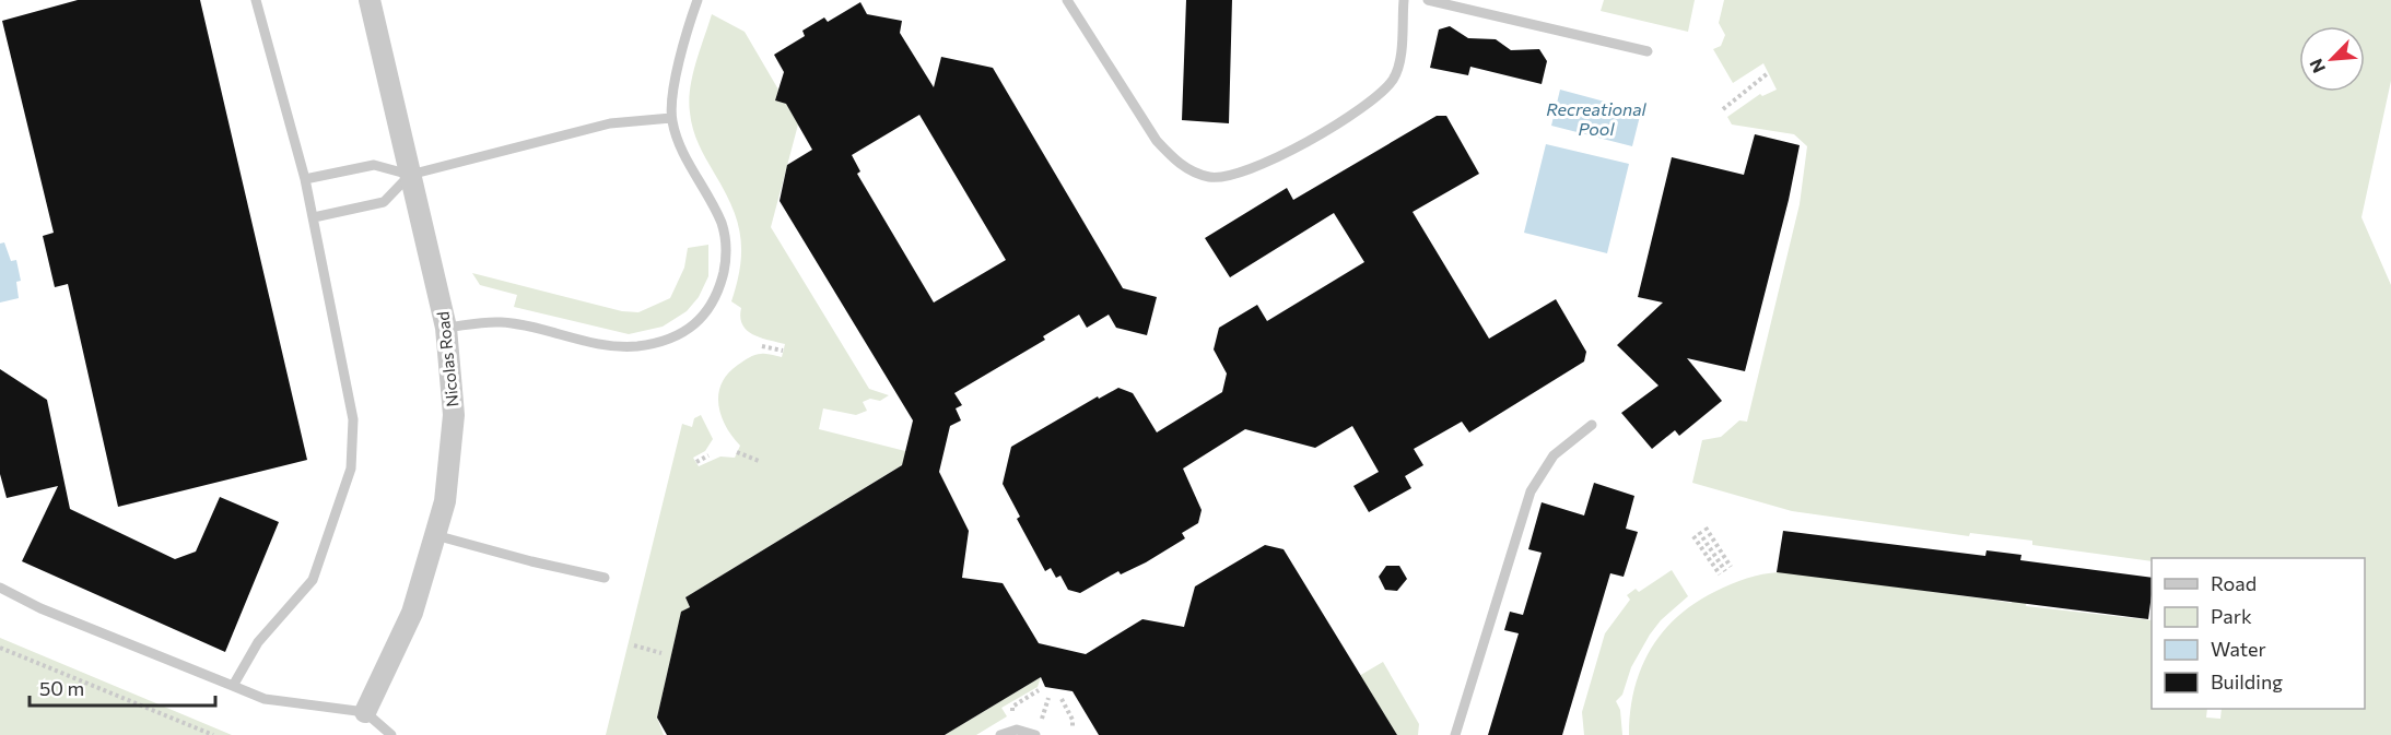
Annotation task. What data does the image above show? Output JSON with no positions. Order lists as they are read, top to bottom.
{
  "streets": {
    "street": ["Nicolas Road"]
  },
  "water": ["Recreational Pool"],
  "legend": [
    "Road",
    "Park",
    "Water",
    "Building"
  ],
  "scale_bar": "50 m",
  "north": "bottom left"
}
